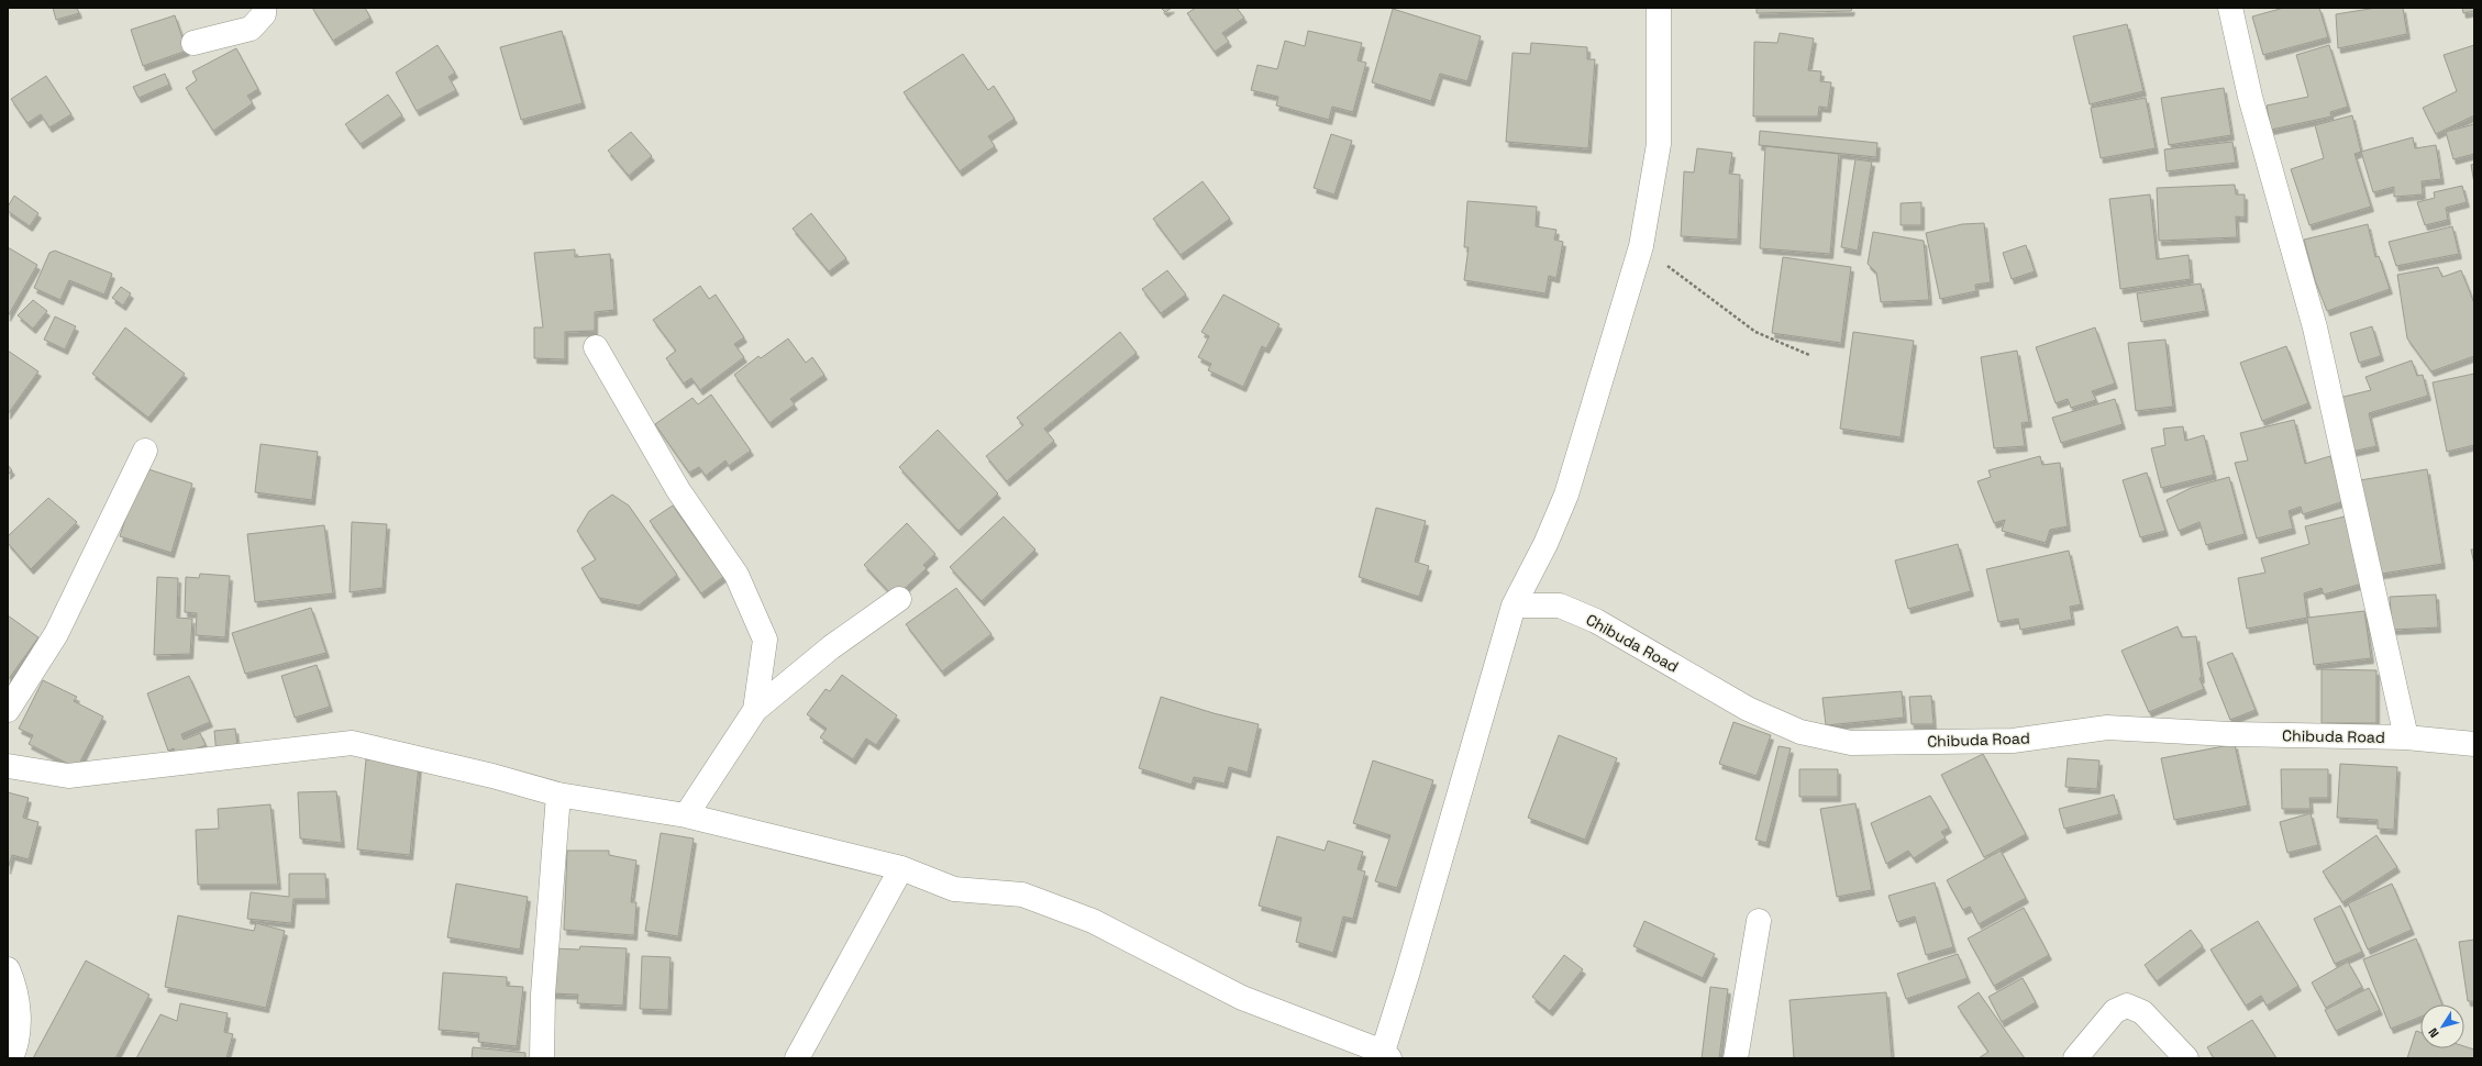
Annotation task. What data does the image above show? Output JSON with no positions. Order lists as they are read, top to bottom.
{
  "streets": {
    "street": ["Chibuda Road"]
  },
  "north": "bottom left"
}
